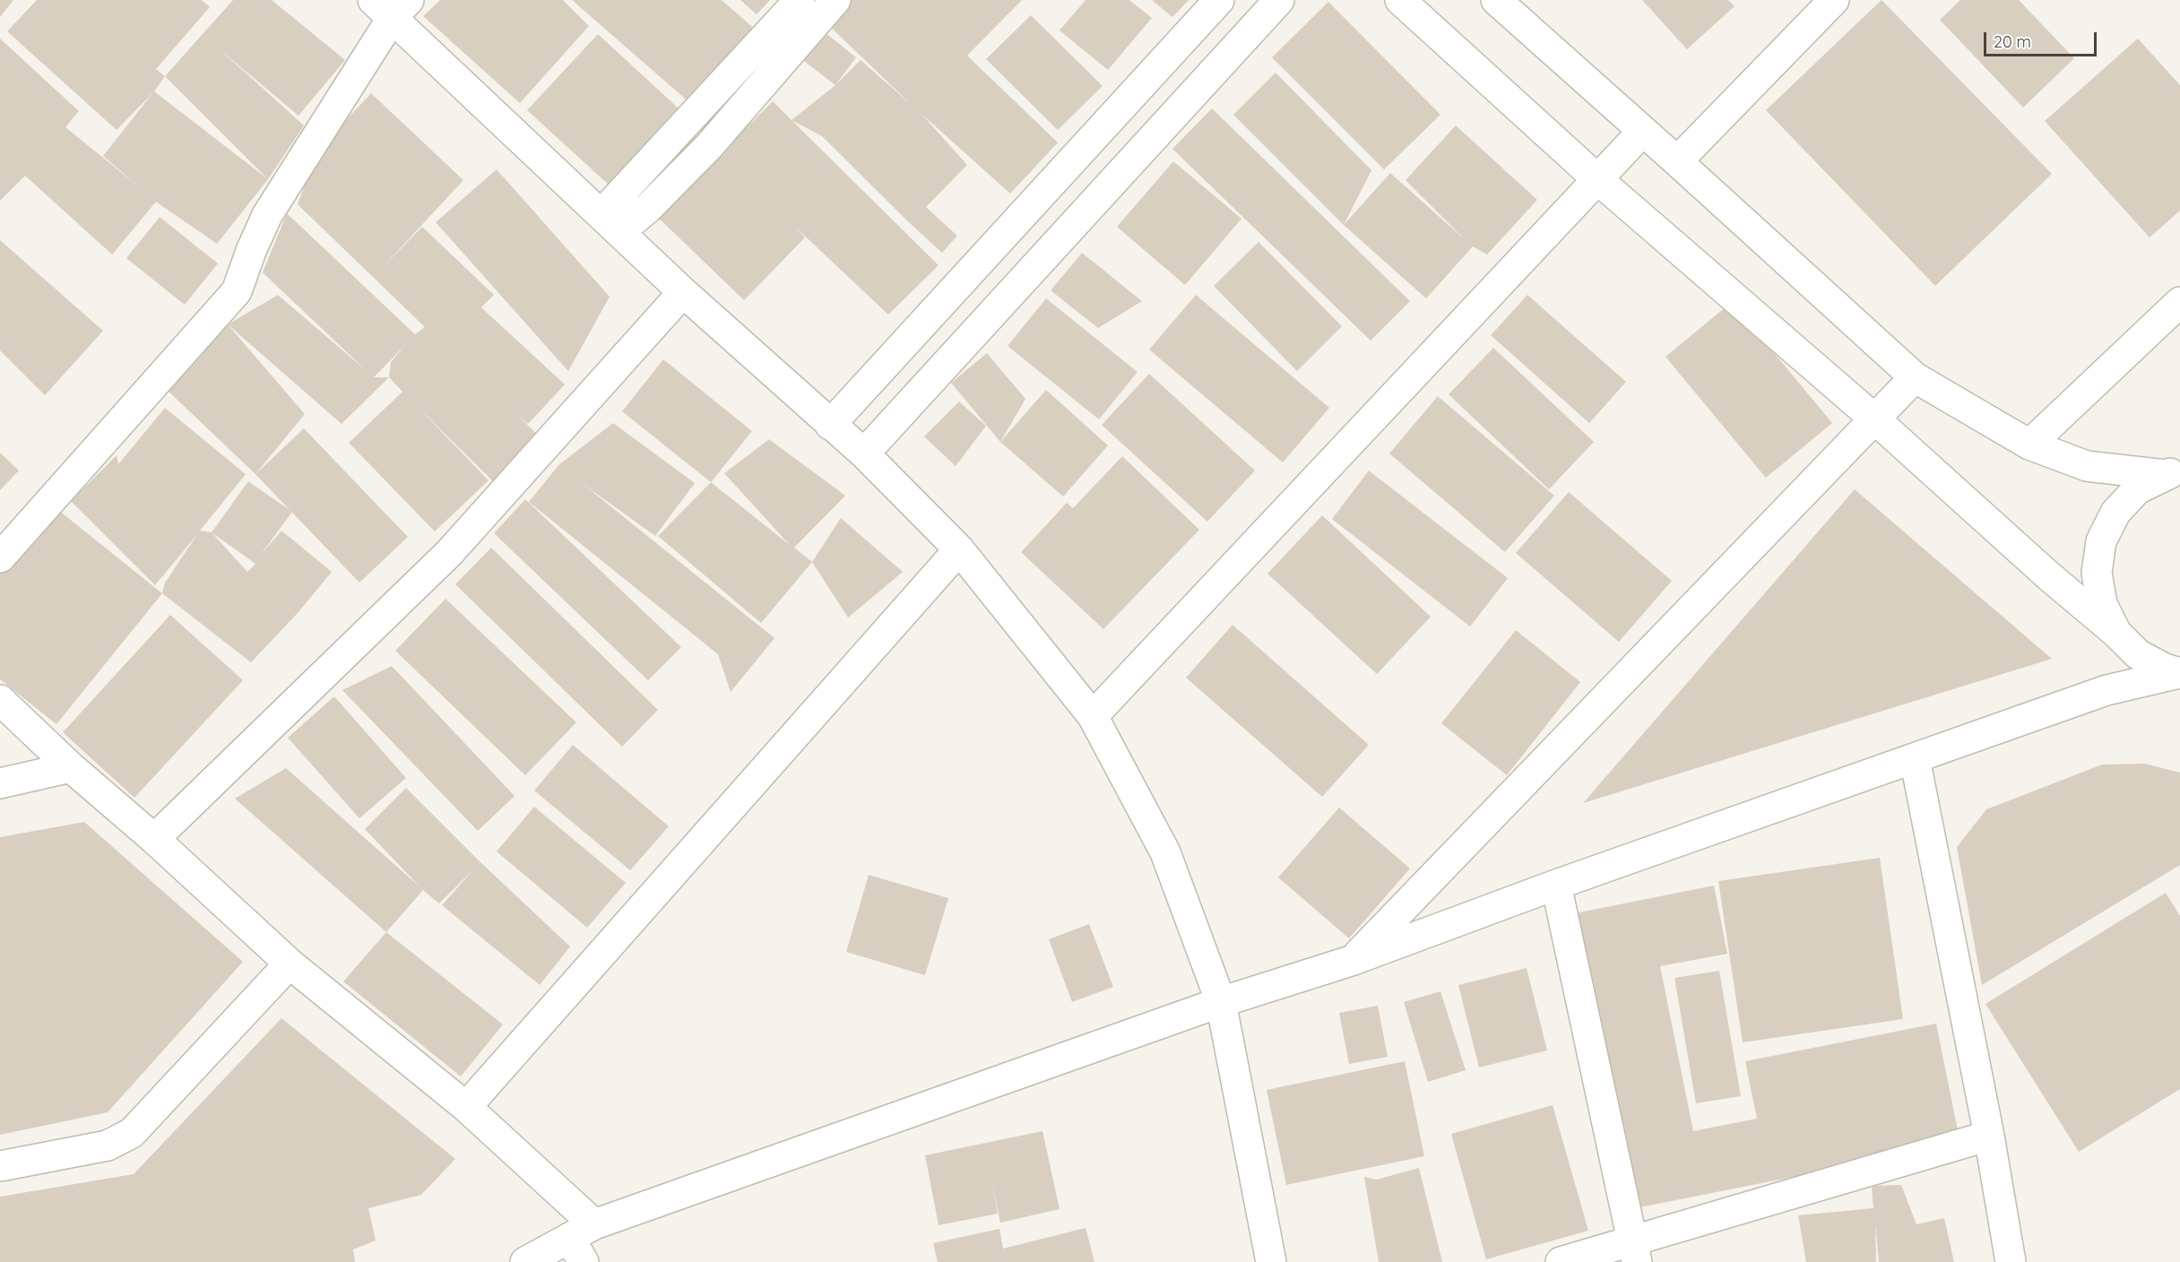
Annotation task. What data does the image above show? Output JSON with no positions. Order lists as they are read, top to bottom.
{
  "scale_bar": "20 m"
}
